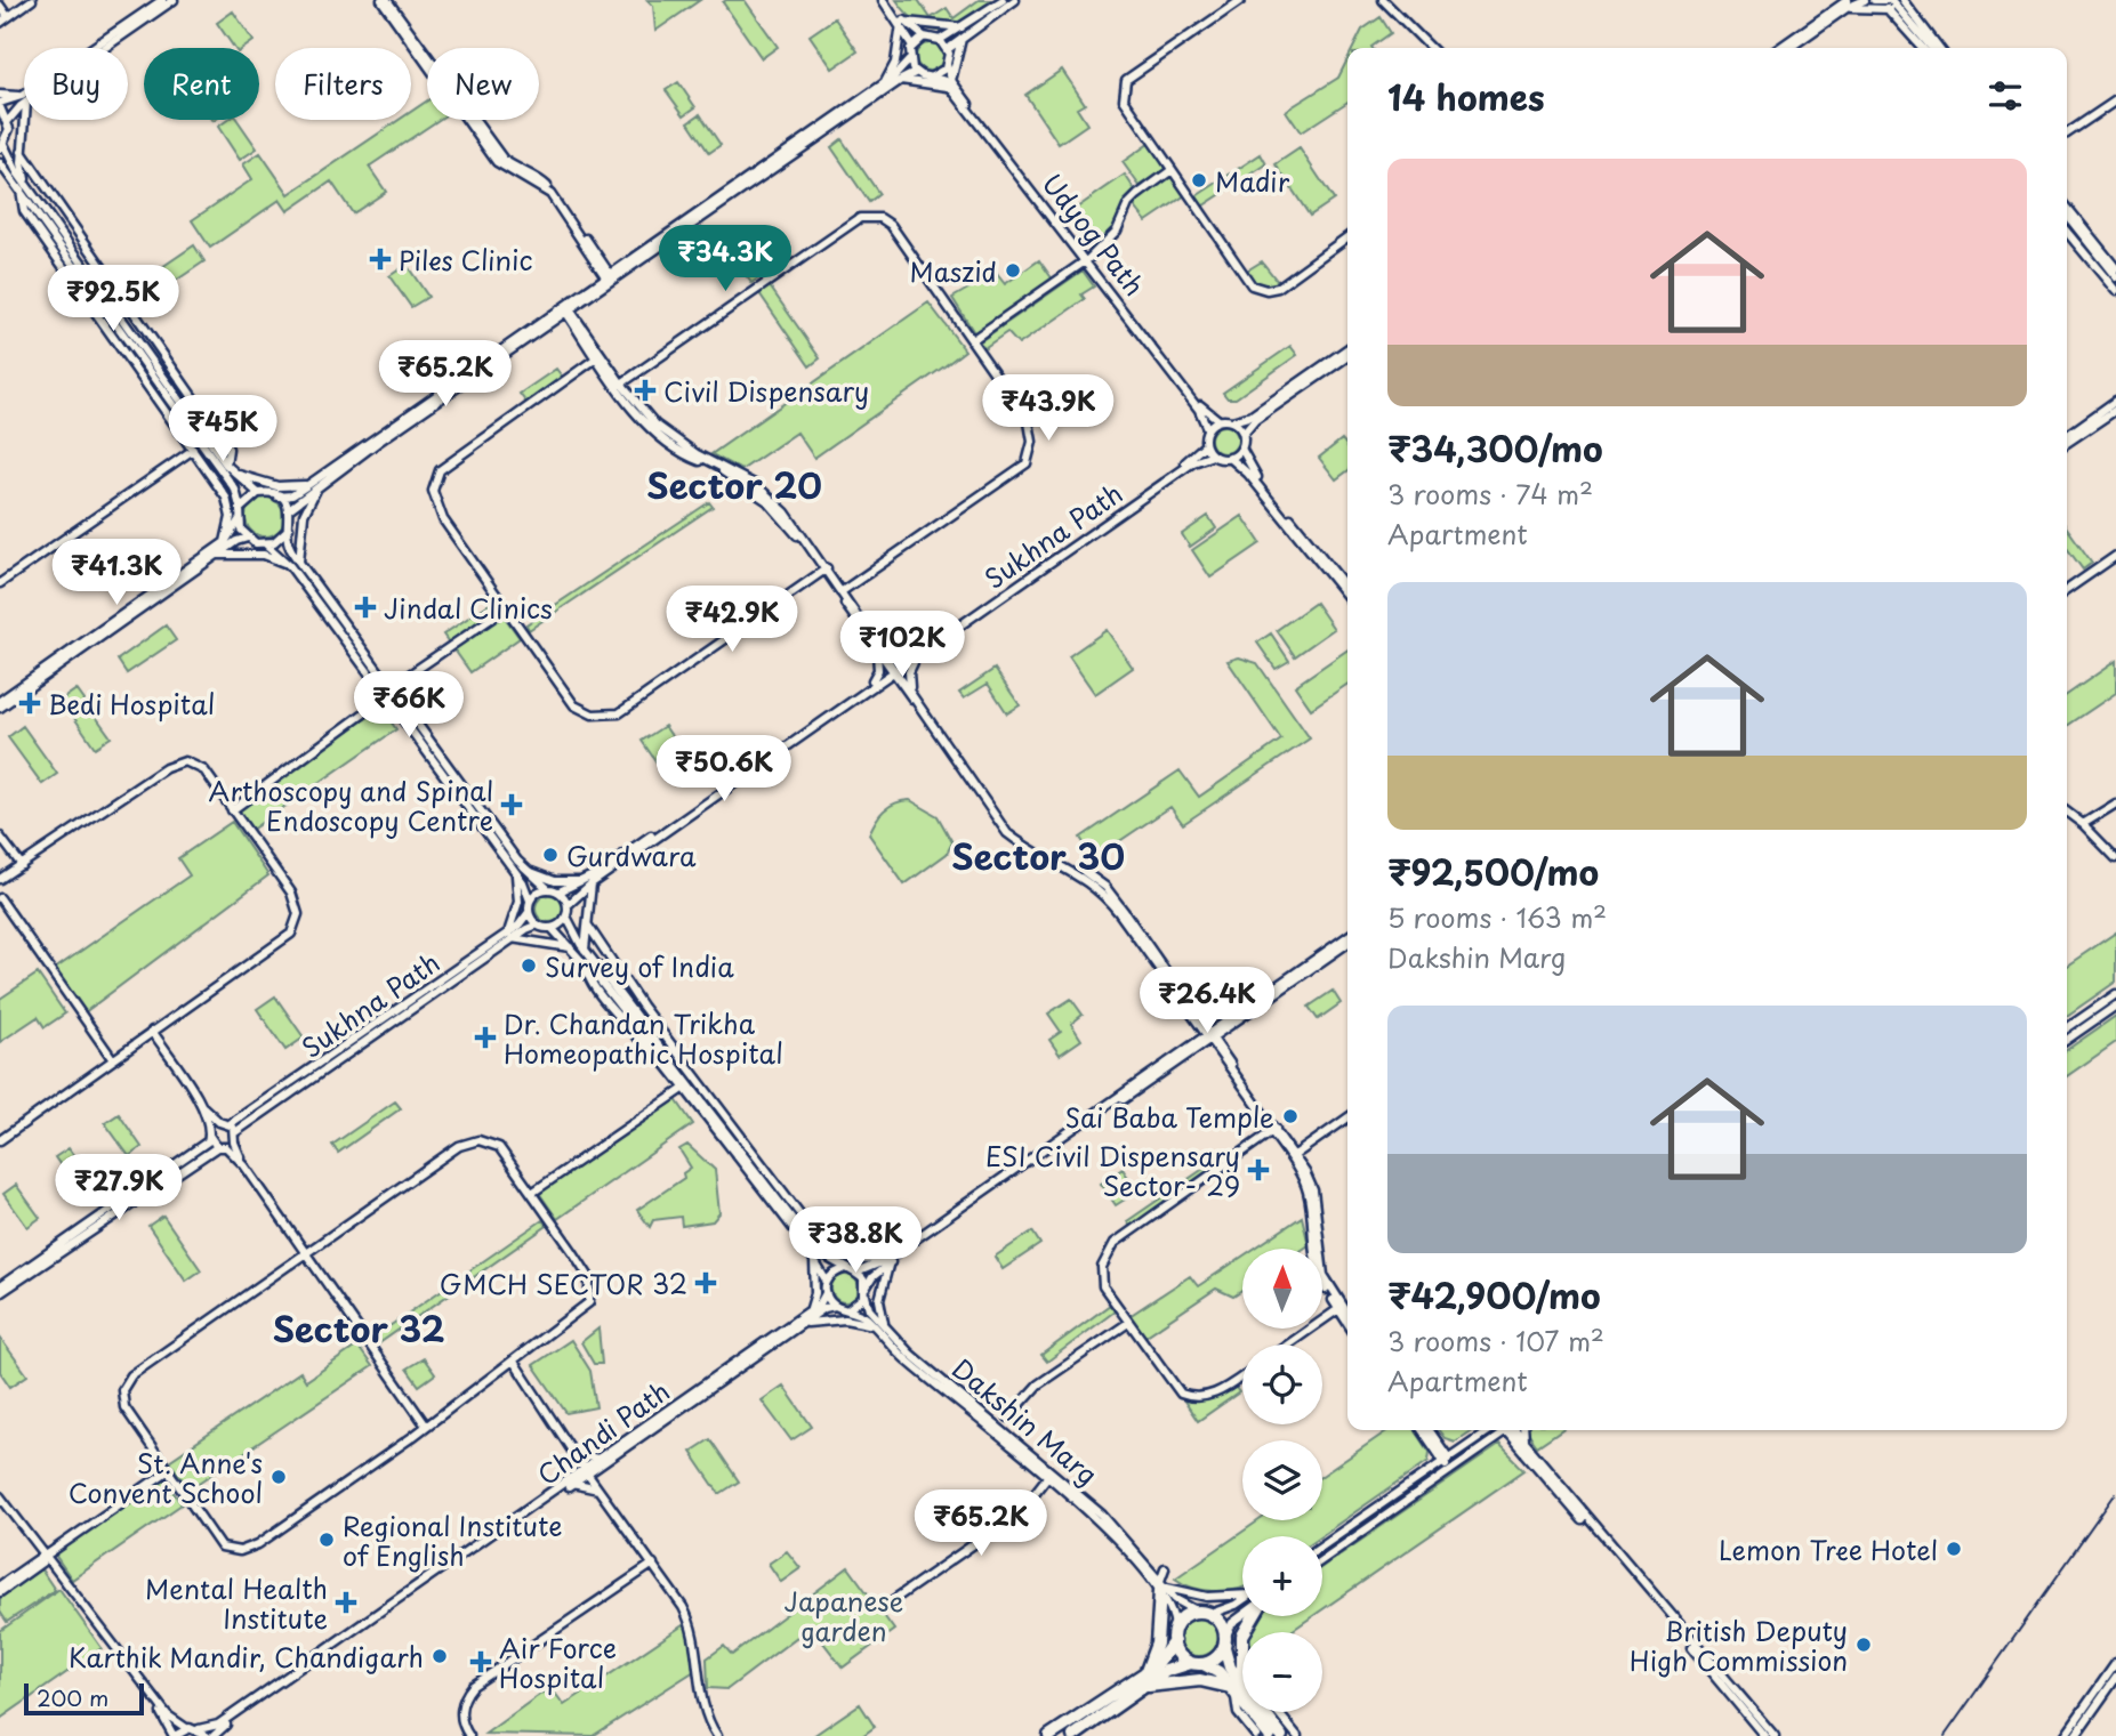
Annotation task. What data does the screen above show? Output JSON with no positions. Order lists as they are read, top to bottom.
{
  "streets": {
    "main road": [
      "Udyog Path",
      "Sukhna Path",
      "Dakshin Marg",
      "Chandi Path"
    ]
  },
  "crossings": [
    ["Udyog Path", "Sukhna Path"],
    ["Dakshin Marg", "Chandi Path"]
  ],
  "districts": ["Sector 20", "Sector 30", "Sector 32"],
  "parks": ["Japanese garden"],
  "places": {
    "other": [
      "Madir",
      "Maszid",
      "Gurdwara",
      "Survey of India",
      "Sai Baba Temple",
      "St. Anne's Convent School",
      "Regional Institute of English",
      "Lemon Tree Hotel",
      "British Deputy High Commission",
      "Karthik Mandir, Chandigarh"
    ],
    "health": [
      "Piles Clinic",
      "Civil Dispensary",
      "Jindal Clinics",
      "Bedi Hospital",
      "Arthoscopy and Spinal Endoscopy Centre",
      "Dr. Chandan Trikha Homeopathic Hospital",
      "ESI Civil Dispensary Sector- 29",
      "GMCH SECTOR 32",
      "Mental Health Institute",
      "Air Force Hospital"
    ]
  },
  "scale_bar": "200 m",
  "north": "top",
  "page": {
    "chip": [
      "Buy",
      "Rent",
      "Filters",
      "New"
    ],
    "heading": "14 homes",
    "list": [
      {
        "name": "₹34,300/mo",
        "note": "3 rooms · 74 m² · Apartment"
      },
      {
        "name": "₹92,500/mo",
        "note": "5 rooms · 163 m² · Dakshin Marg"
      },
      {
        "name": "₹42,900/mo",
        "note": "3 rooms · 107 m² · Apartment"
      }
    ],
    "price": [
      "₹34.3K",
      "₹92.5K",
      "₹65.2K",
      "₹43.9K",
      "₹45K",
      "₹41.3K",
      "₹42.9K",
      "₹102K",
      "₹66K",
      "₹50.6K",
      "₹26.4K",
      "₹27.9K",
      "₹38.8K",
      "₹65.2K"
    ],
    "map_buttons": ["+", "−"],
    "scale": "200 m"
  }
}
